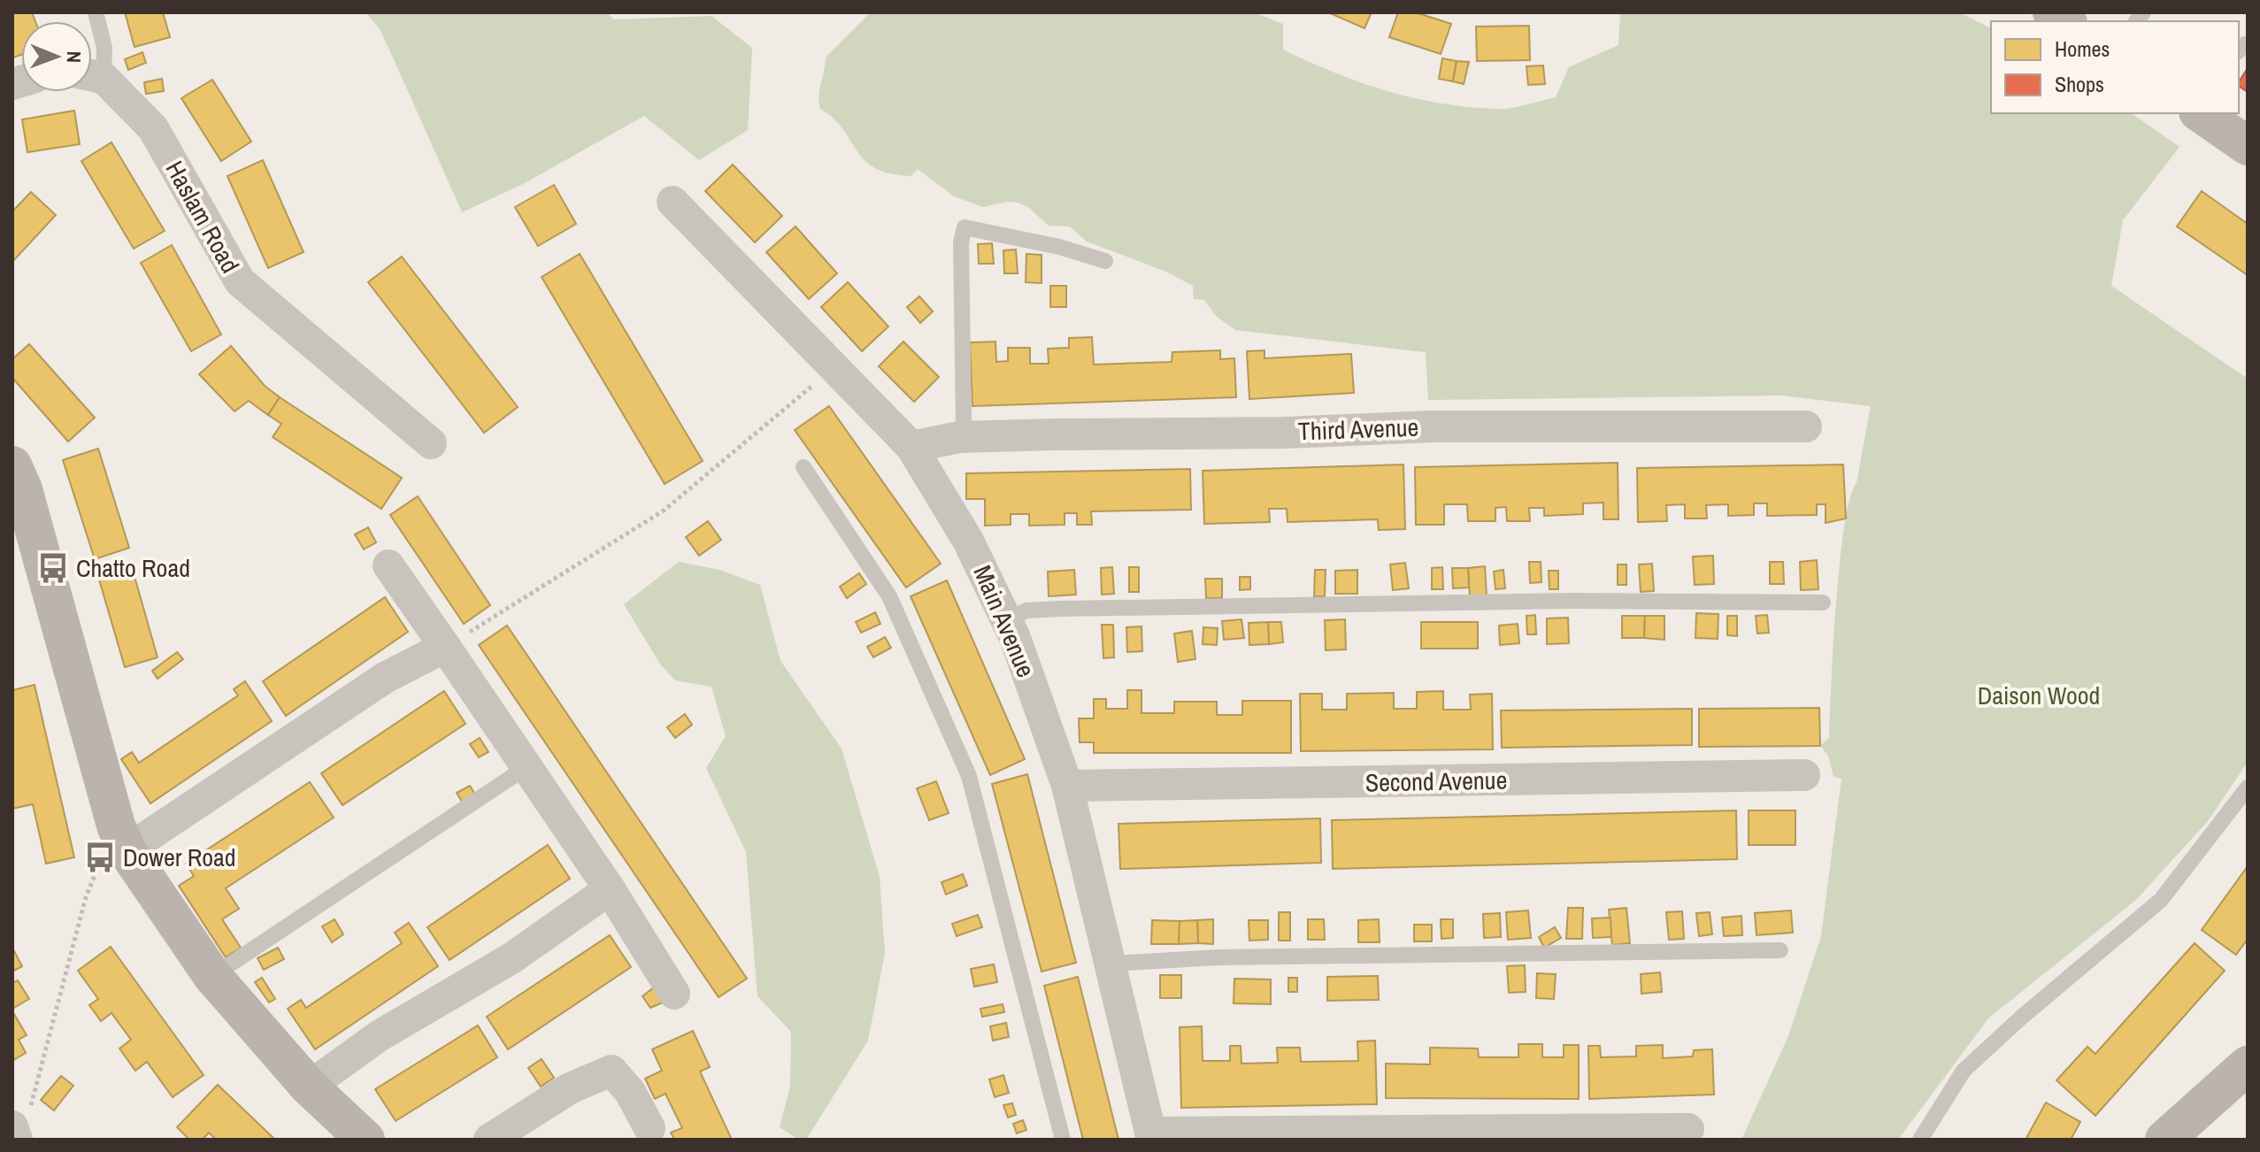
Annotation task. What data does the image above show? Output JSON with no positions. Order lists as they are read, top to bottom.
{
  "streets": {
    "street": [
      "Haslam Road",
      "Third Avenue",
      "Main Avenue",
      "Second Avenue"
    ]
  },
  "crossings": [
    ["Third Avenue", "Main Avenue"],
    ["Main Avenue", "Second Avenue"]
  ],
  "parks": ["Daison Wood"],
  "places": {
    "bus stop": ["Chatto Road", "Dower Road"]
  },
  "legend": ["Homes", "Shops"],
  "north": "right"
}
